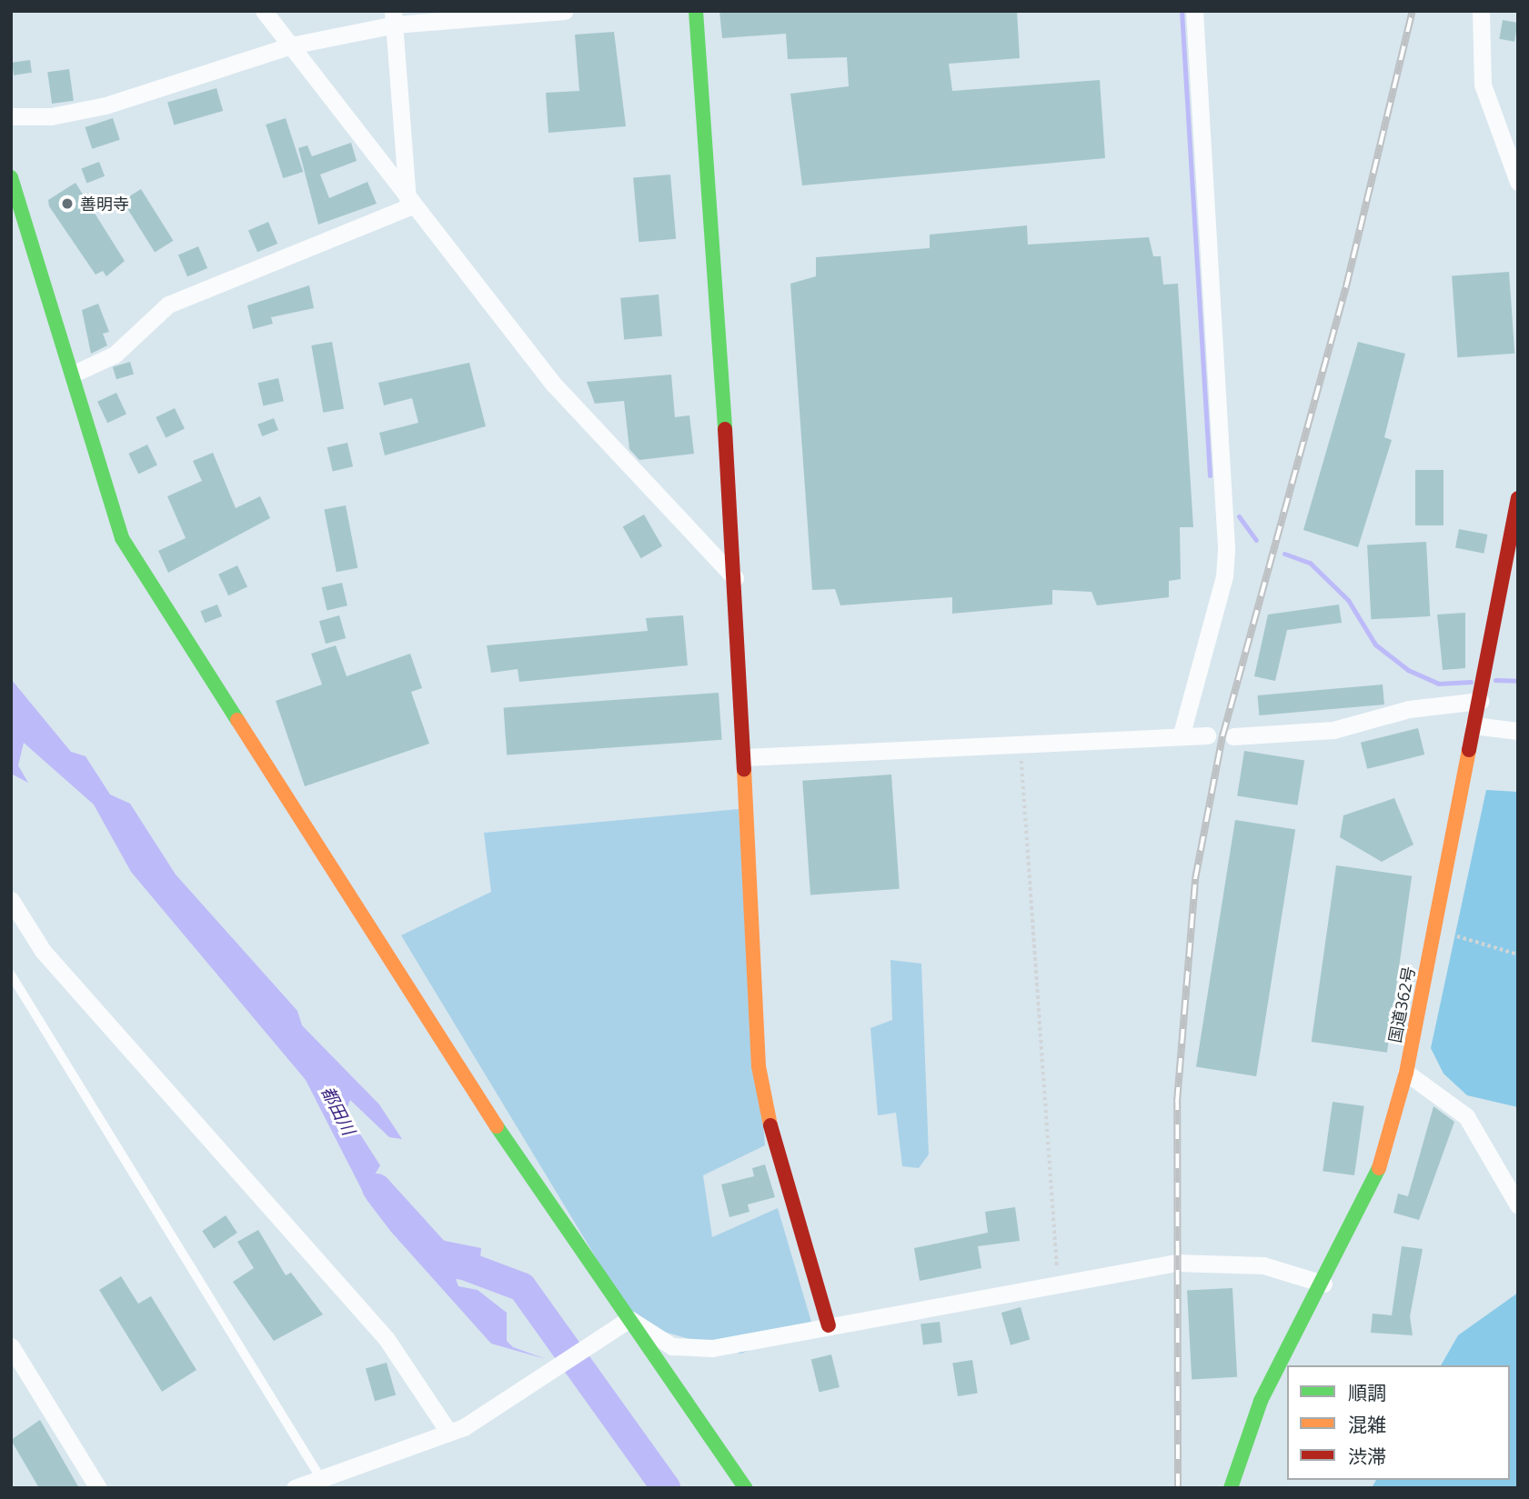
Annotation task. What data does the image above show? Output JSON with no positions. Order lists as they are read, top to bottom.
{
  "streets": {
    "main road": ["国道362号"]
  },
  "water": ["都田川"],
  "places": ["善明寺"],
  "legend": ["順調", "混雑", "渋滞"]
}
